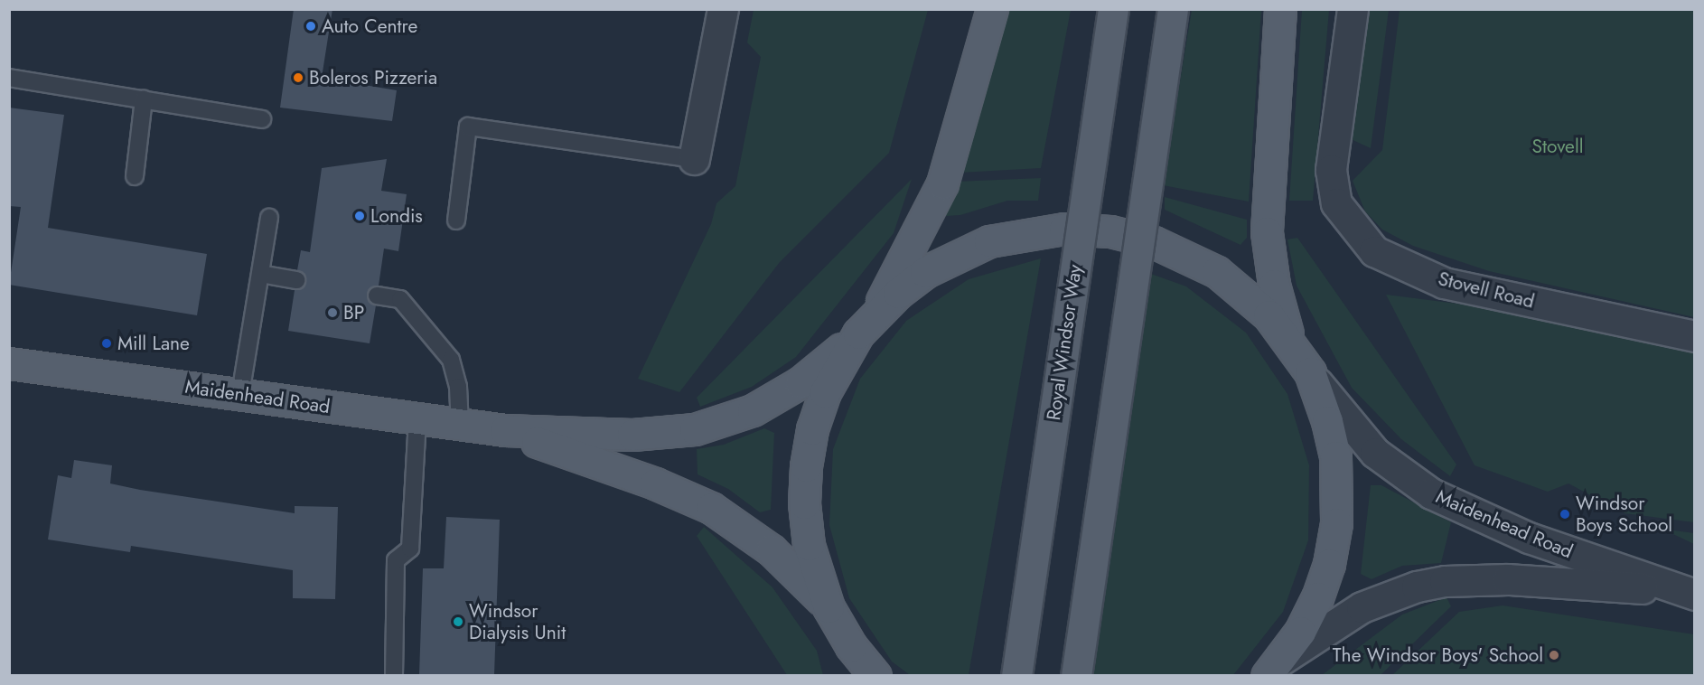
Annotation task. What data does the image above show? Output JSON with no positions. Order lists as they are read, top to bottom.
{
  "streets": {
    "main road": ["Royal Windsor Way", "Maidenhead Road"],
    "street": ["Stovell Road"]
  },
  "parks": ["Stovell"],
  "places": [
    "Auto Centre",
    "Boleros Pizzeria",
    "Londis",
    "BP",
    "Mill Lane",
    "Windsor Boys School",
    "Windsor Dialysis Unit",
    "The Windsor Boys' School"
  ]
}
